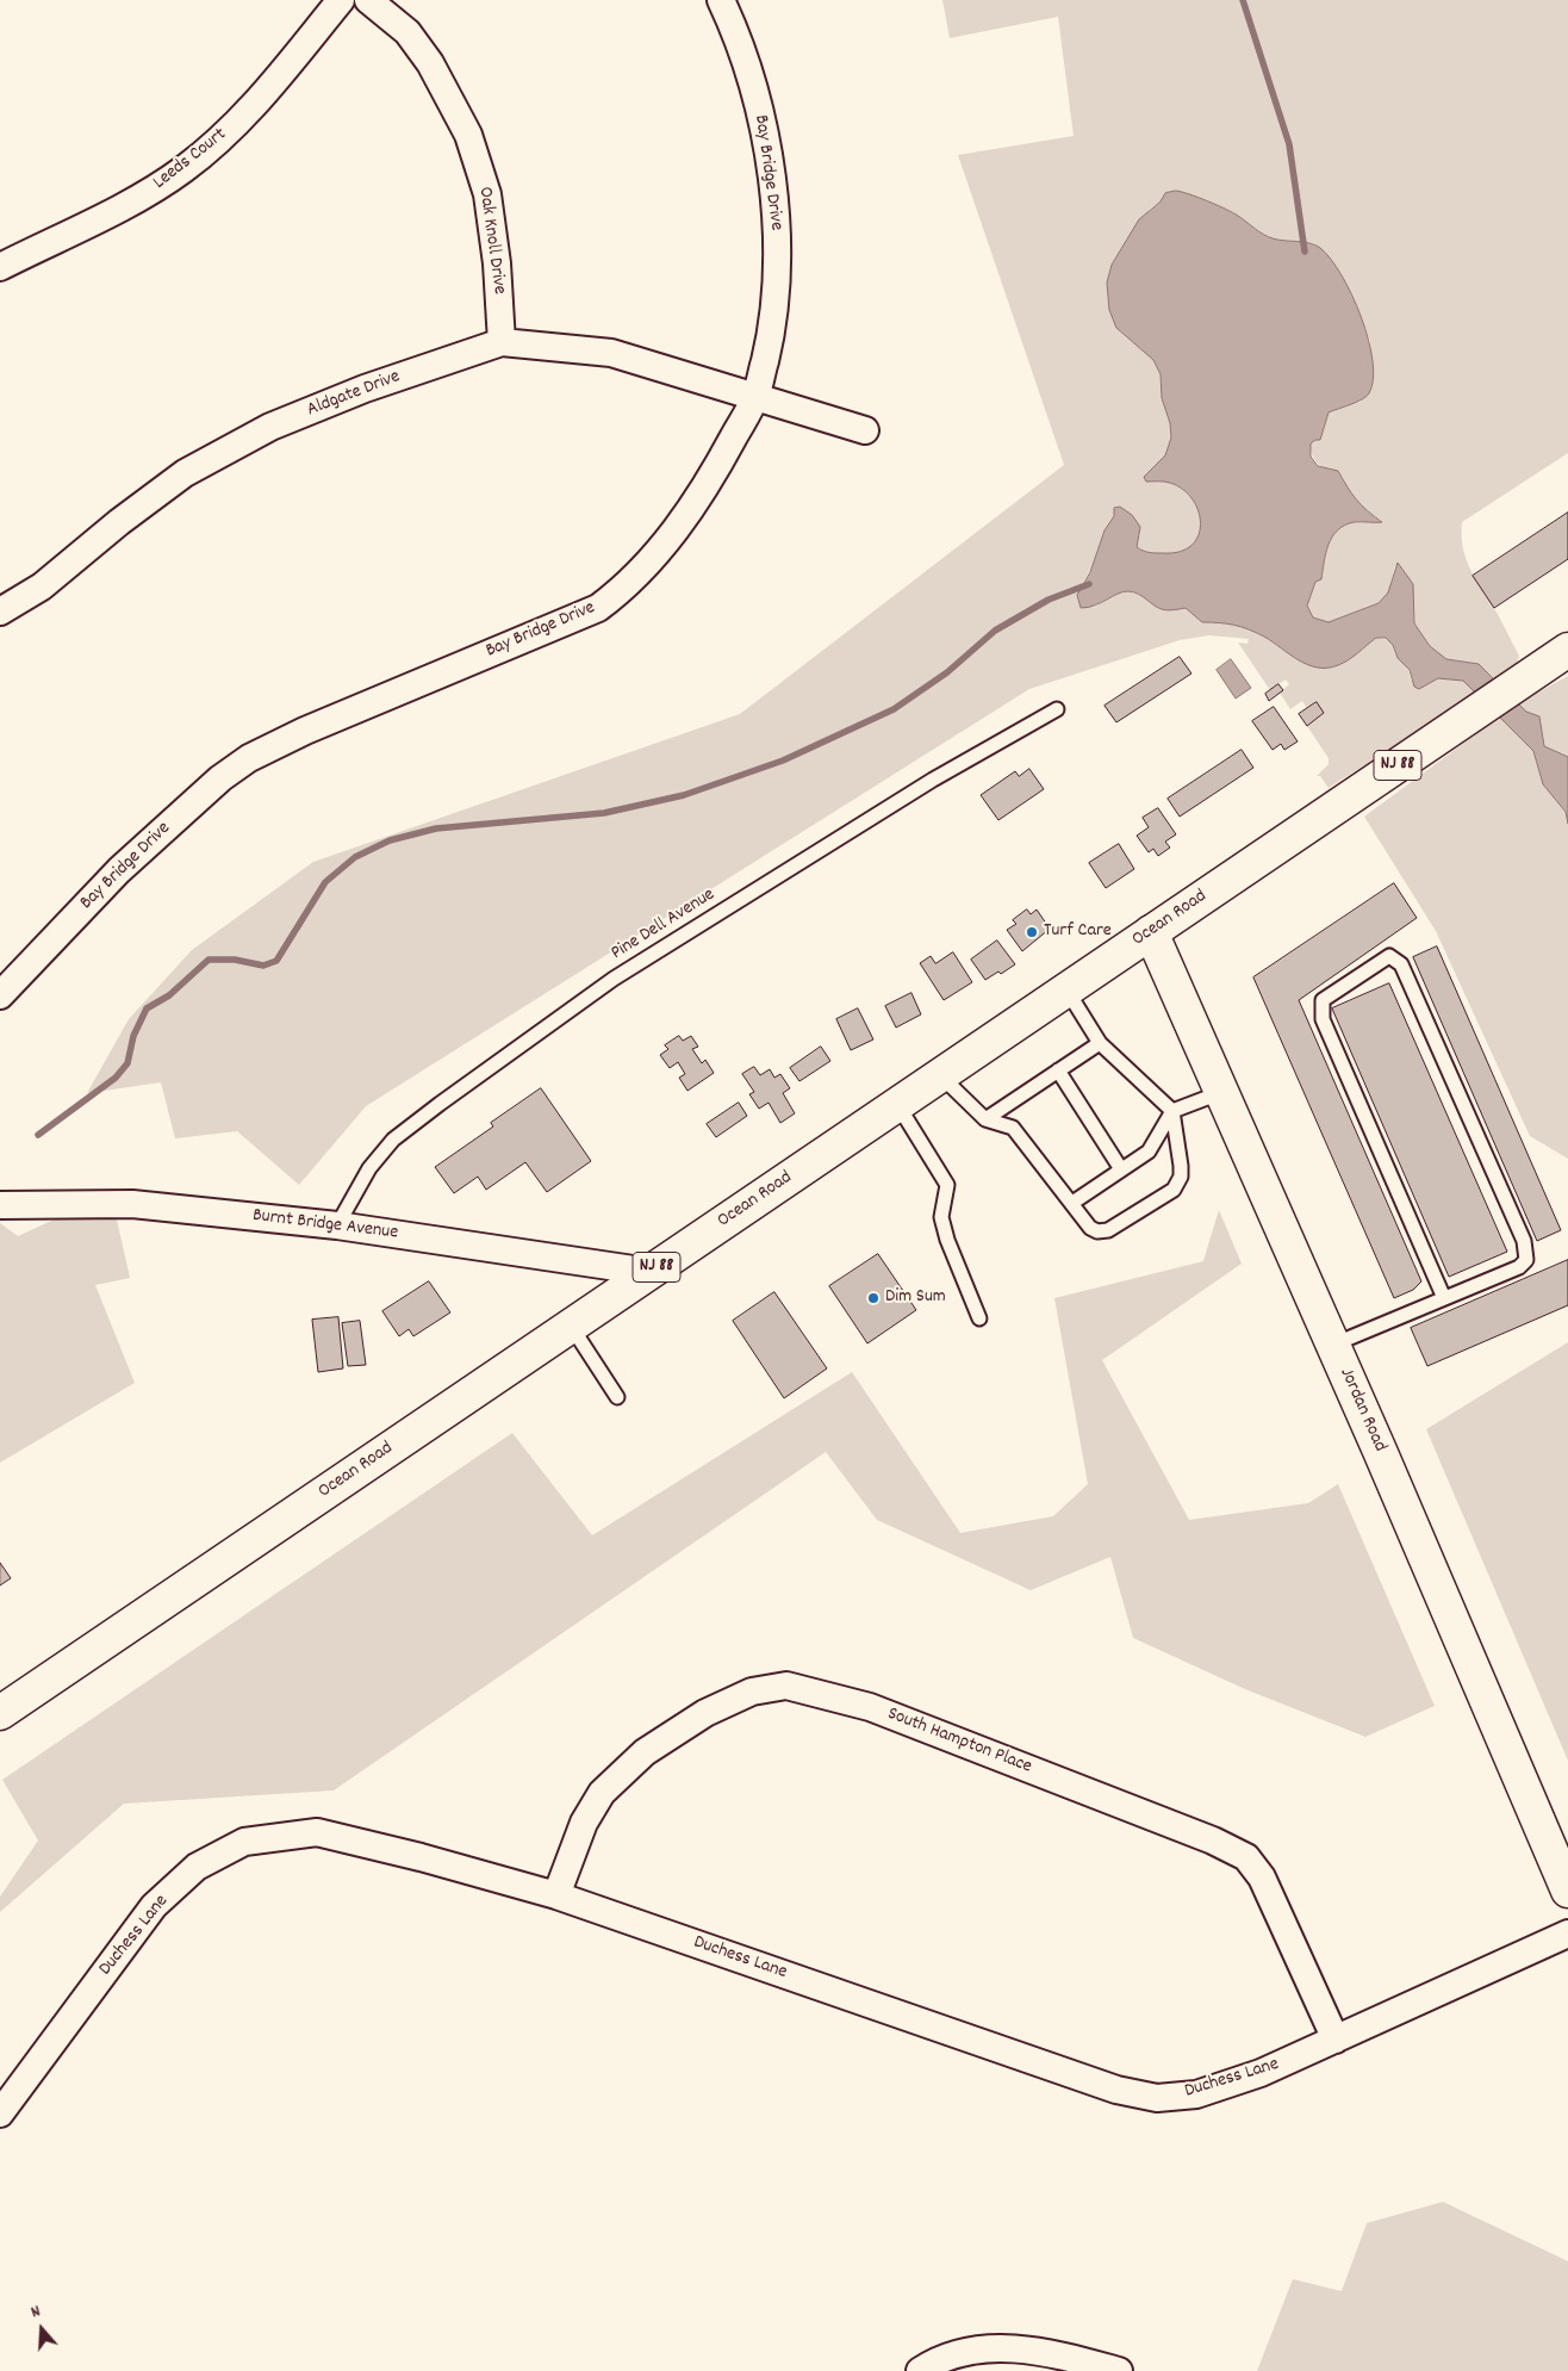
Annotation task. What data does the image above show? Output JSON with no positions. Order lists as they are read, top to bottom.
{
  "streets": {
    "main road": ["NJ 88", "Ocean Road", "Jordan Road"],
    "street": [
      "Leeds Court",
      "Bay Bridge Drive",
      "Oak Knoll Drive",
      "Aldgate Drive",
      "Burnt Bridge Avenue",
      "South Hampton Place",
      "Duchess Lane"
    ],
    "lane": ["Pine Dell Avenue"]
  },
  "crossings": [
    ["Bay Bridge Drive", "Aldgate Drive"],
    ["Oak Knoll Drive", "Aldgate Drive"],
    ["Ocean Road", "Burnt Bridge Avenue"],
    ["Ocean Road", "Jordan Road"],
    ["Pine Dell Avenue", "Burnt Bridge Avenue"],
    ["South Hampton Place", "Duchess Lane"]
  ],
  "places": ["Turf Care", "Dim Sum"],
  "north": "top"
}
